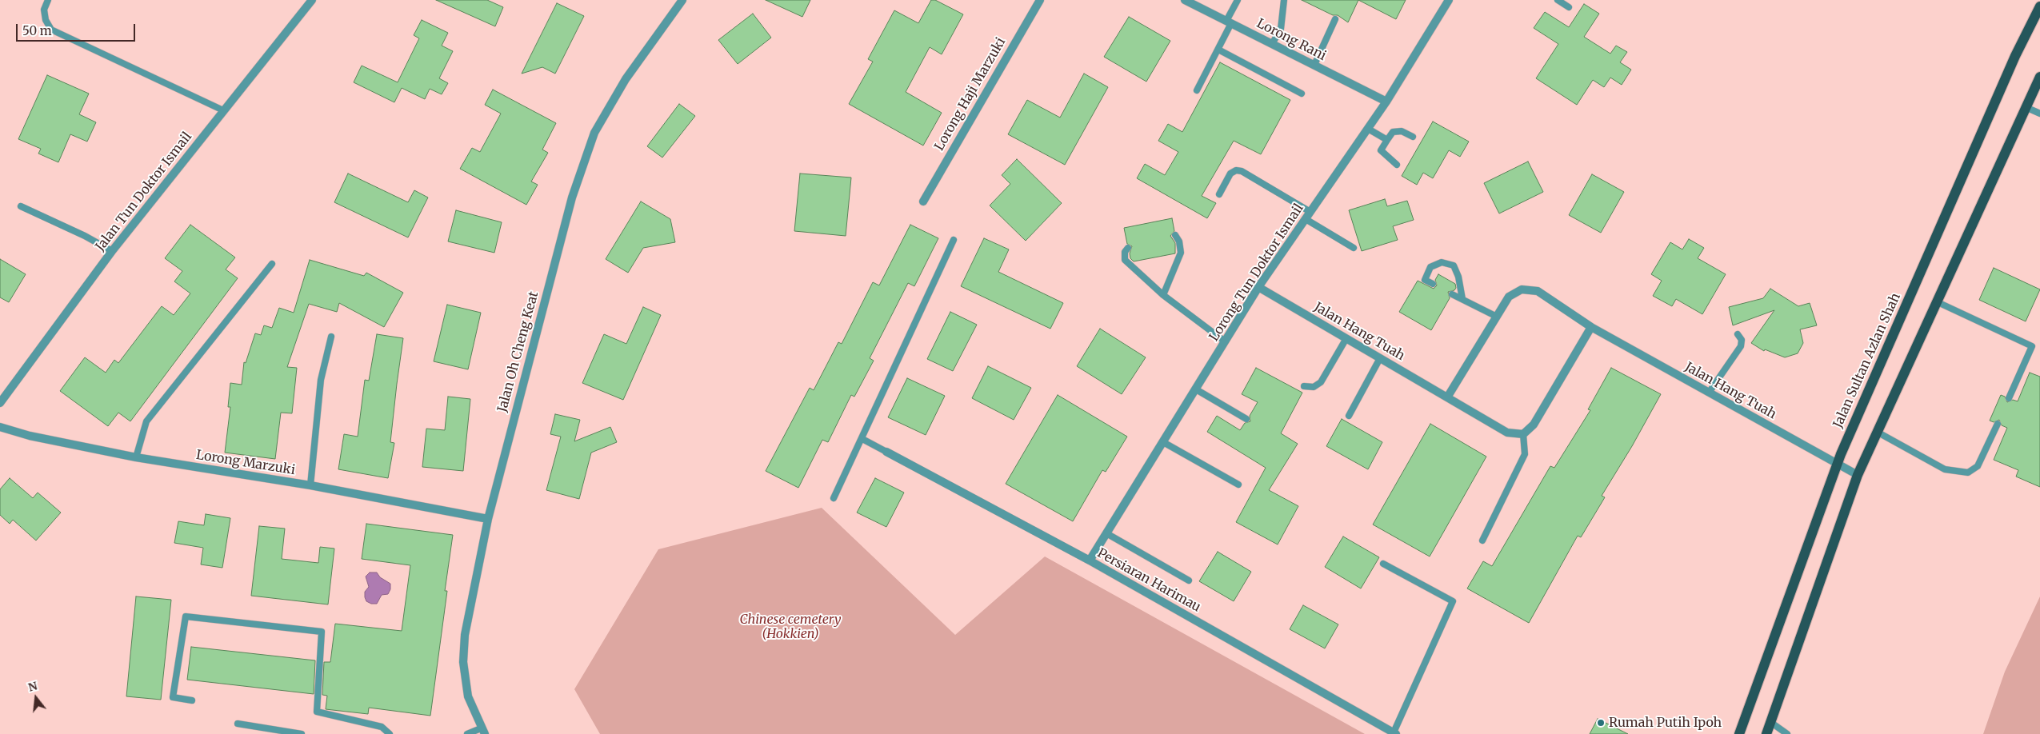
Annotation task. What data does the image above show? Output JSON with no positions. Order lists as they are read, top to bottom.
{
  "streets": {
    "main road": ["Jalan Sultan Azlan Shah"],
    "street": [
      "Lorong Rani",
      "Lorong Haji Marzuki",
      "Jalan Tun Doktor Ismail",
      "Lorong Tun Doktor Ismail",
      "Jalan Hang Tuah",
      "Jalan Oh Cheng Keat",
      "Lorong Marzuki",
      "Persiaran Harimau"
    ]
  },
  "crossings": [
    ["Lorong Rani", "Lorong Tun Doktor Ismail"],
    ["Lorong Tun Doktor Ismail", "Jalan Hang Tuah"],
    ["Lorong Tun Doktor Ismail", "Persiaran Harimau"],
    ["Jalan Hang Tuah", "Jalan Sultan Azlan Shah"],
    ["Jalan Oh Cheng Keat", "Lorong Marzuki"]
  ],
  "parks": ["Chinese cemetery (Hokkien)"],
  "places": ["Rumah Putih Ipoh"],
  "scale_bar": "50 m",
  "north": "top"
}
